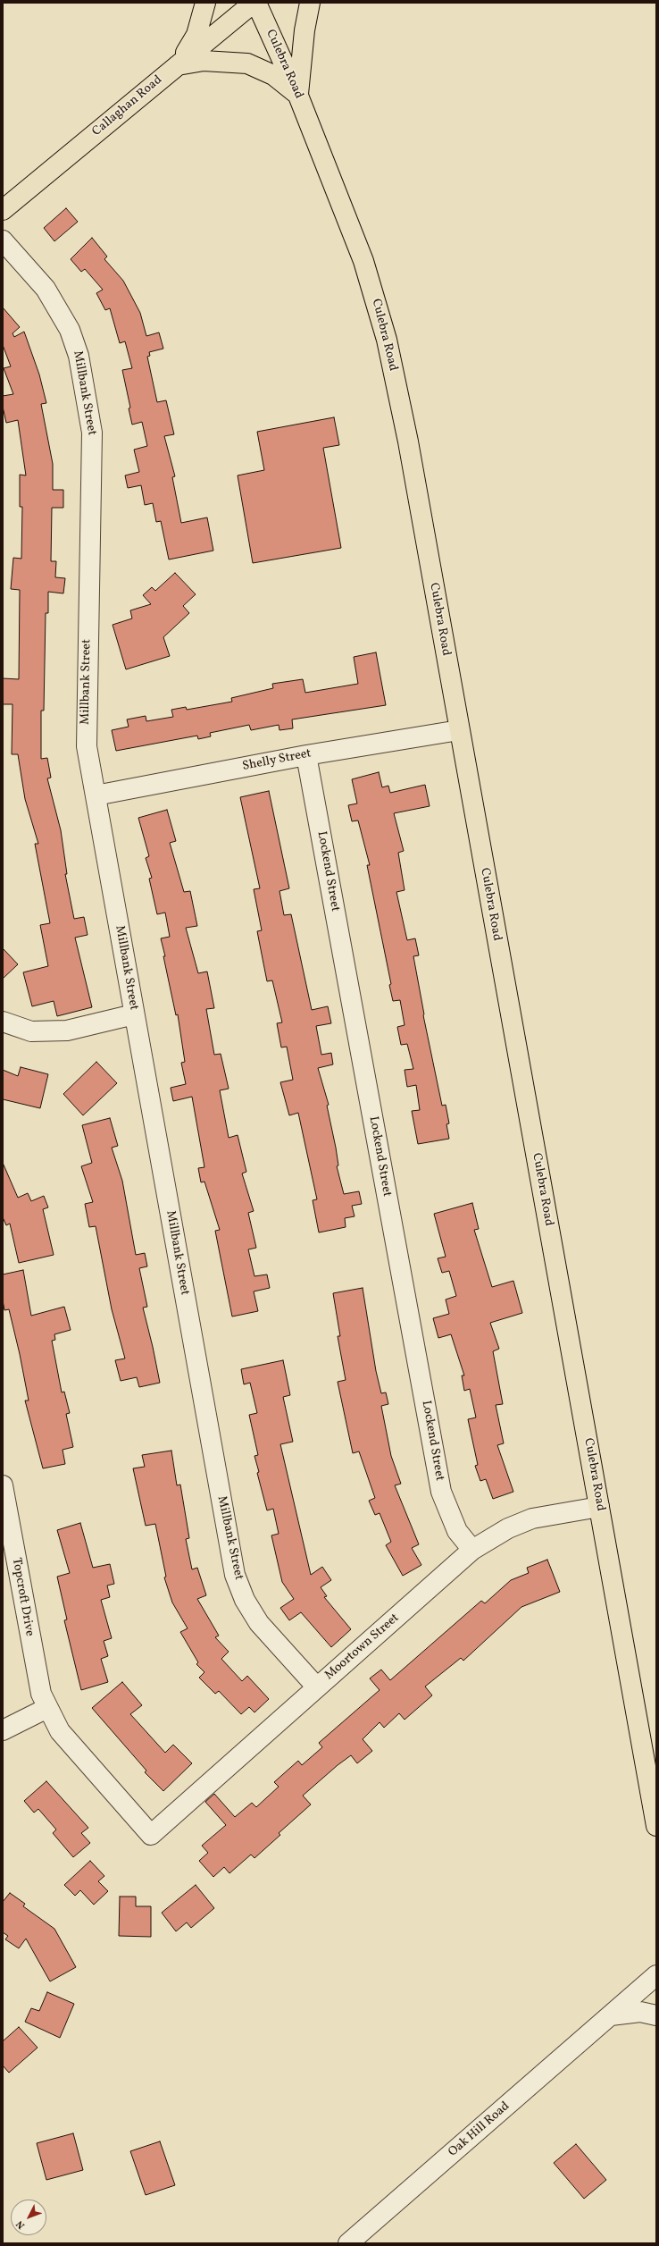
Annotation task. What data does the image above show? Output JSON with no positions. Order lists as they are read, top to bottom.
{
  "streets": {
    "main road": ["Culebra Road", "Callaghan Road"],
    "street": [
      "Millbank Street",
      "Shelly Street",
      "Lockend Street",
      "Topcroft Drive",
      "Moortown Street",
      "Oak Hill Road"
    ]
  },
  "crossings": [
    ["Culebra Road", "Shelly Street"],
    ["Culebra Road", "Moortown Street"],
    ["Millbank Street", "Shelly Street"],
    ["Millbank Street", "Moortown Street"],
    ["Shelly Street", "Lockend Street"],
    ["Lockend Street", "Moortown Street"],
    ["Topcroft Drive", "Moortown Street"]
  ],
  "north": "bottom left"
}
